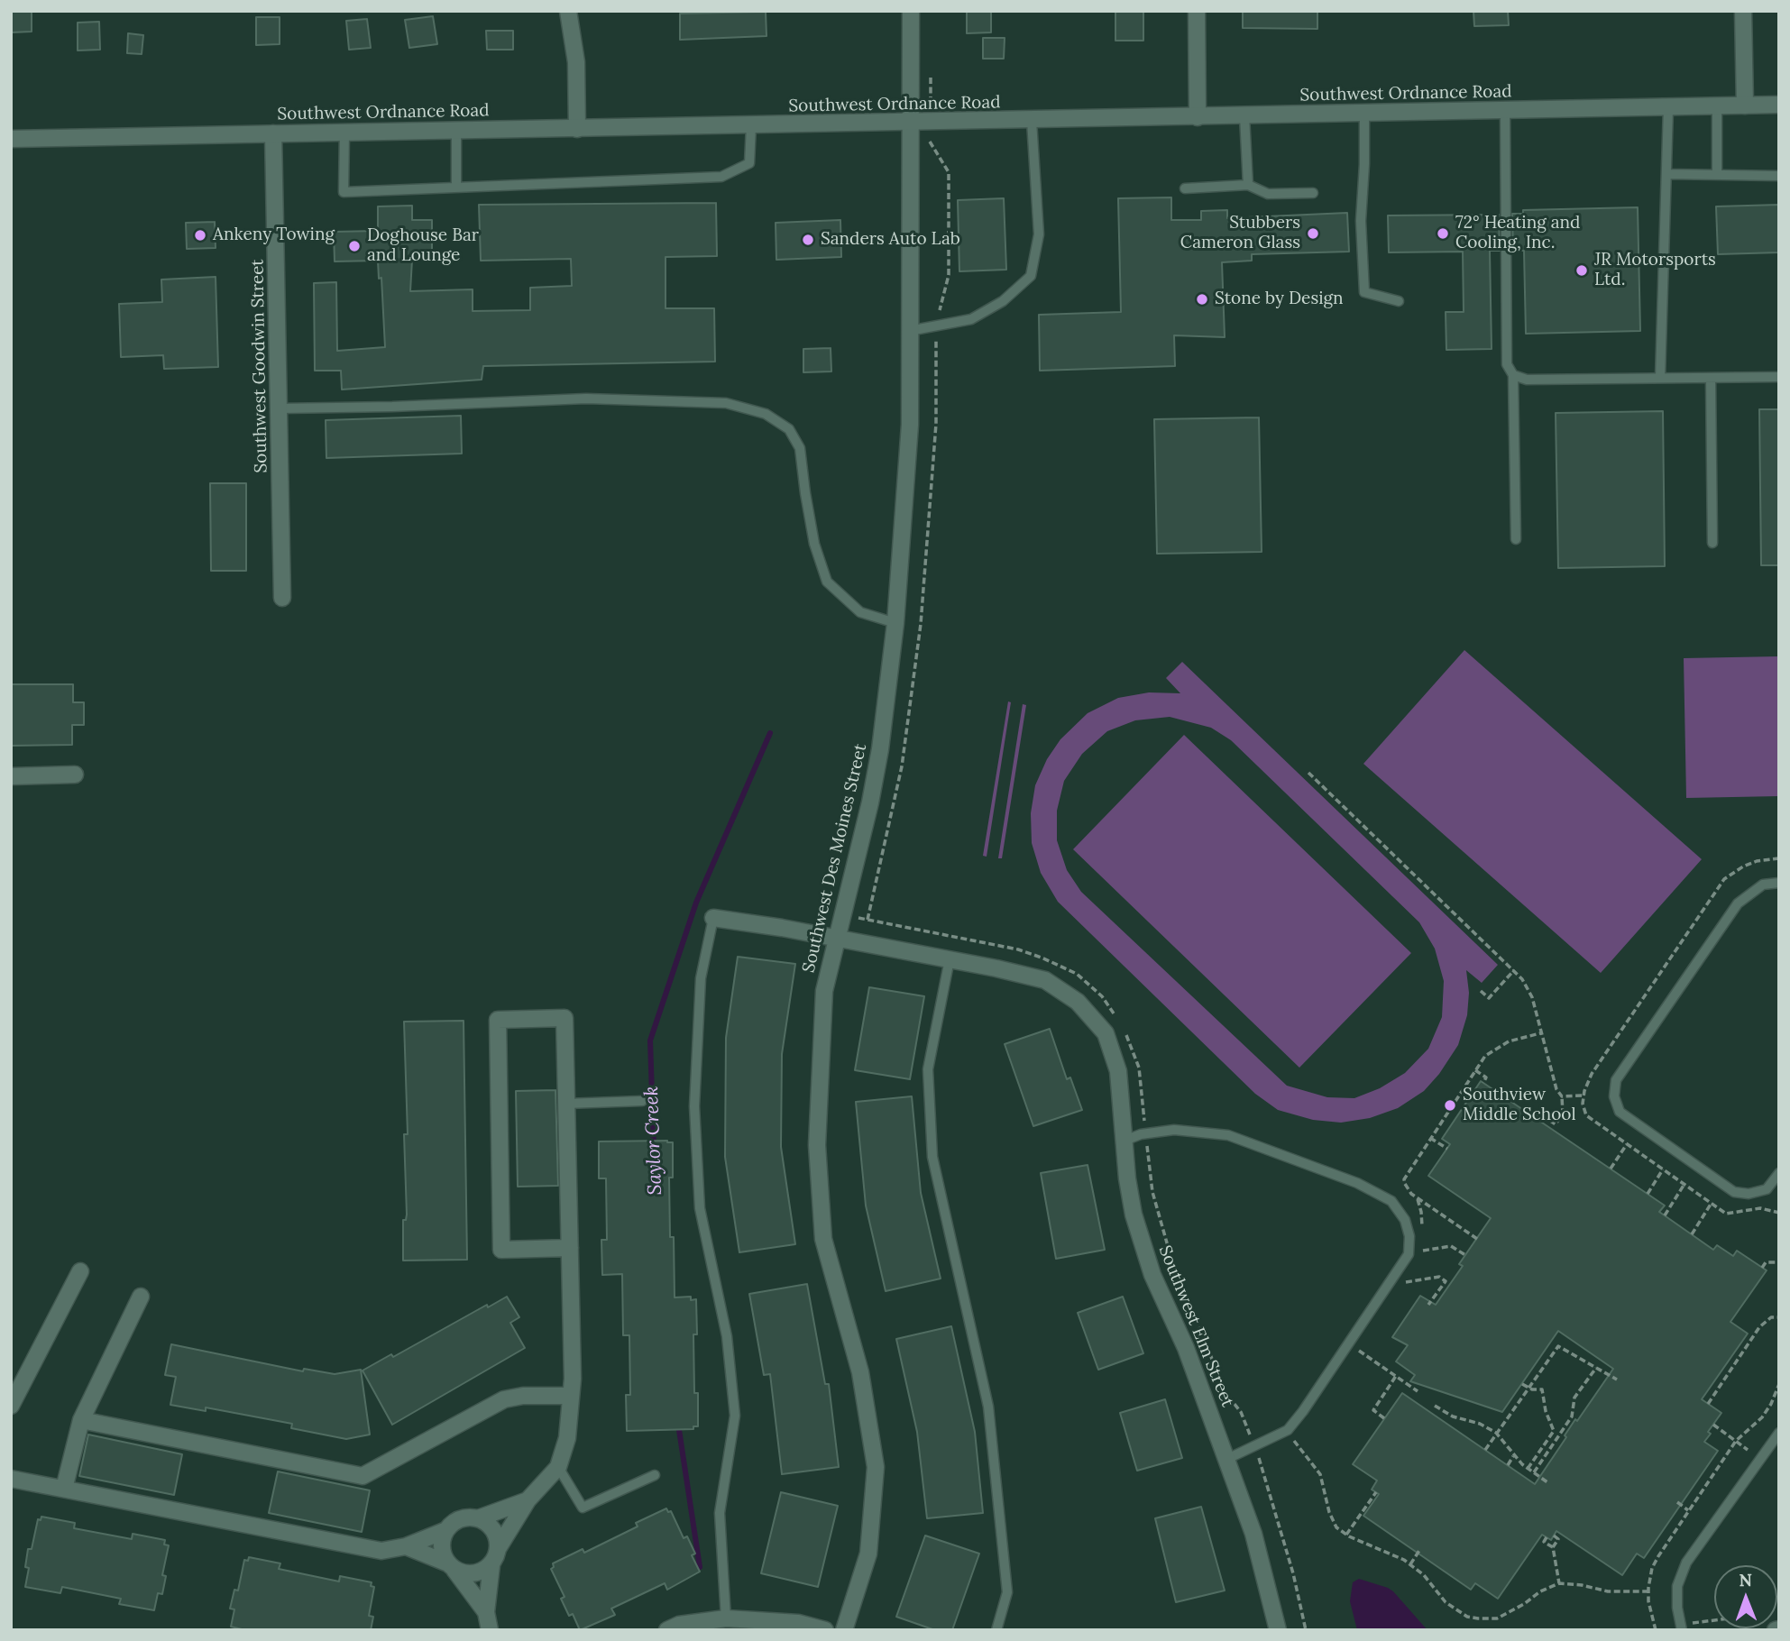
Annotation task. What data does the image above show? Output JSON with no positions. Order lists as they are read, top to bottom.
{
  "streets": {
    "street": [
      "Southwest Ordnance Road",
      "Southwest Goodwin Street",
      "Southwest Des Moines Street",
      "Southwest Elm Street"
    ]
  },
  "crossings": [
    ["Southwest Ordnance Road", "Southwest Goodwin Street"],
    ["Southwest Ordnance Road", "Southwest Des Moines Street"],
    ["Southwest Des Moines Street", "Southwest Elm Street"]
  ],
  "water": ["Saylor Creek"],
  "places": [
    "Stubbers Cameron Glass",
    "72° Heating and Cooling, Inc.",
    "Ankeny Towing",
    "Sanders Auto Lab",
    "Doghouse Bar and Lounge",
    "JR Motorsports Ltd.",
    "Stone by Design",
    "Southview Middle School"
  ],
  "north": "top"
}
